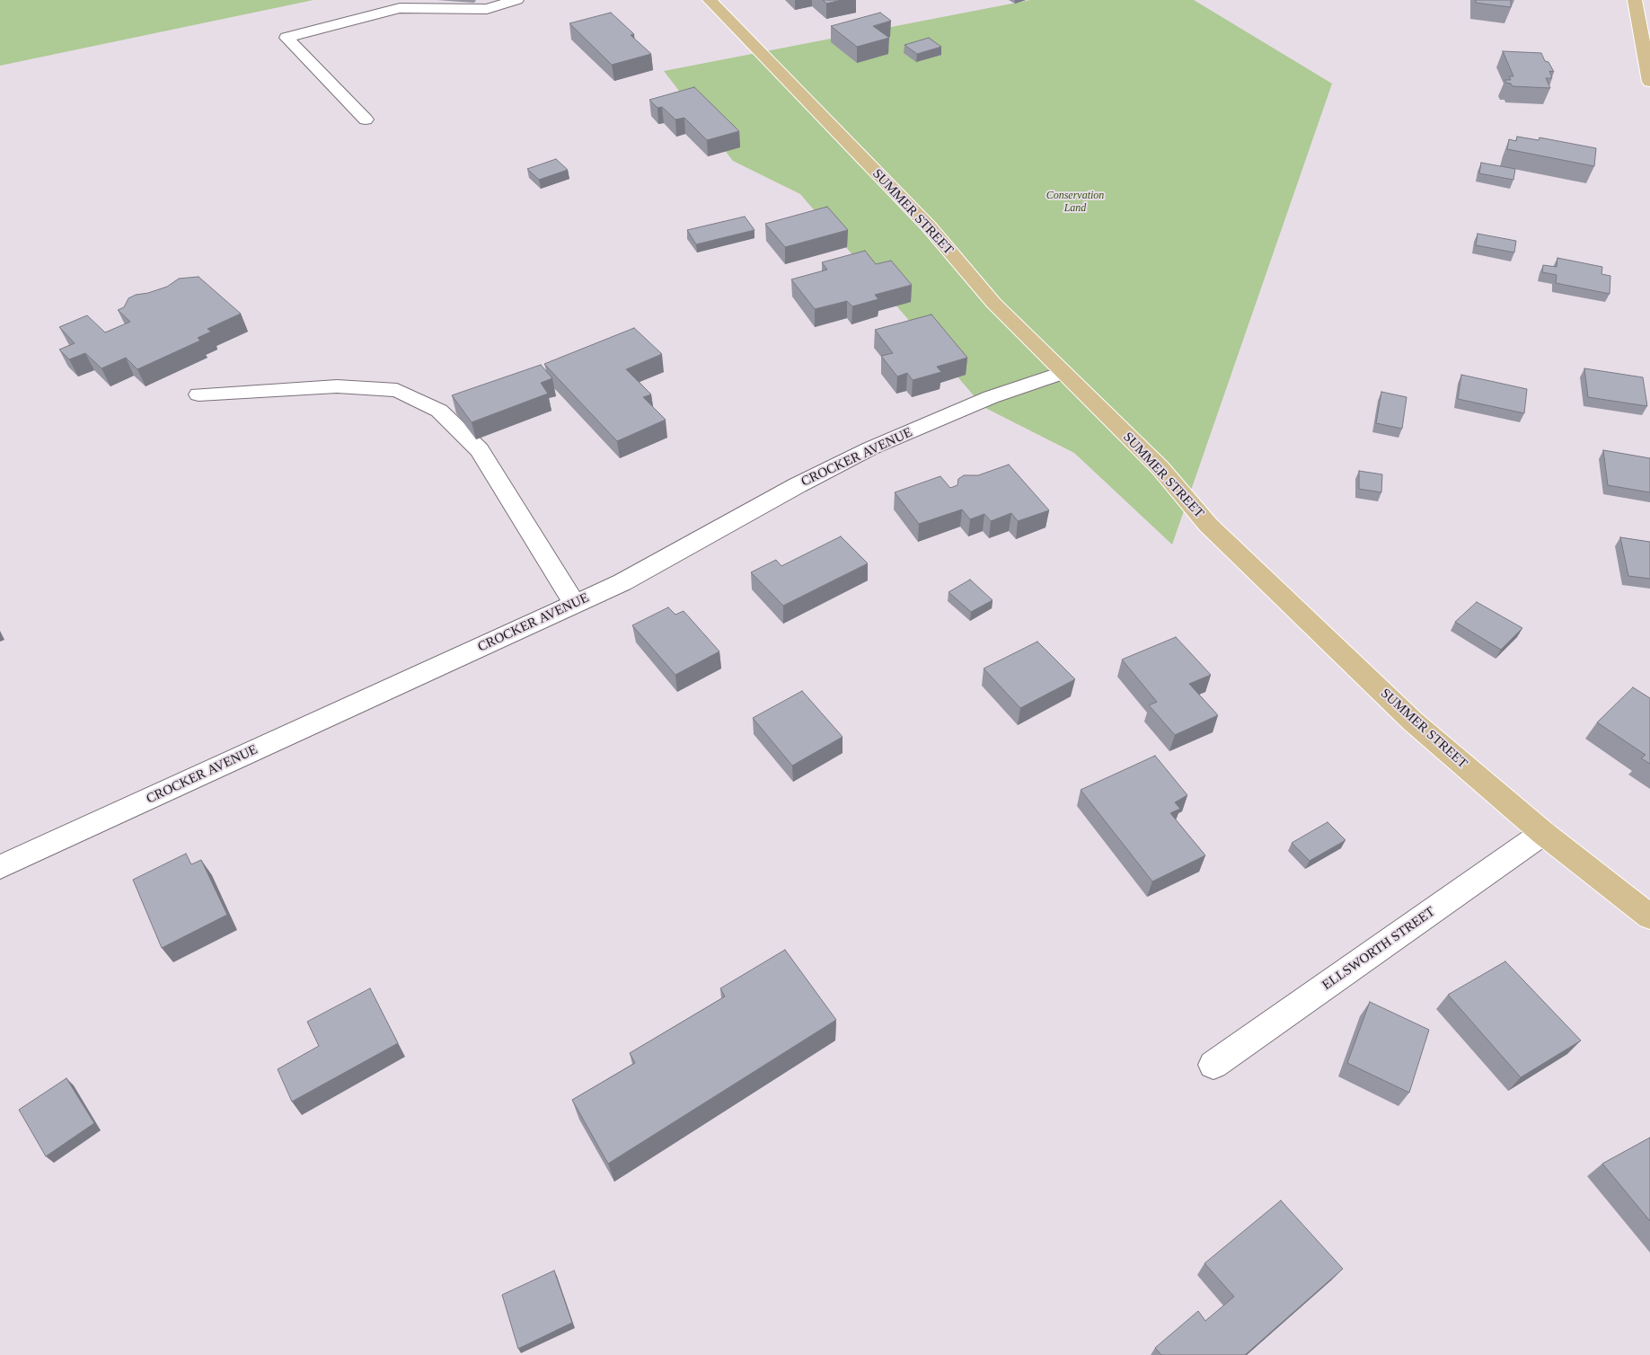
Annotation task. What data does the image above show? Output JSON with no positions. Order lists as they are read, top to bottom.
{
  "streets": {
    "main road": ["SUMMER STREET"],
    "street": ["CROCKER AVENUE", "ELLSWORTH STREET"]
  },
  "crossings": [
    ["SUMMER STREET", "CROCKER AVENUE"],
    ["SUMMER STREET", "ELLSWORTH STREET"]
  ],
  "parks": ["Conservation Land"]
}
